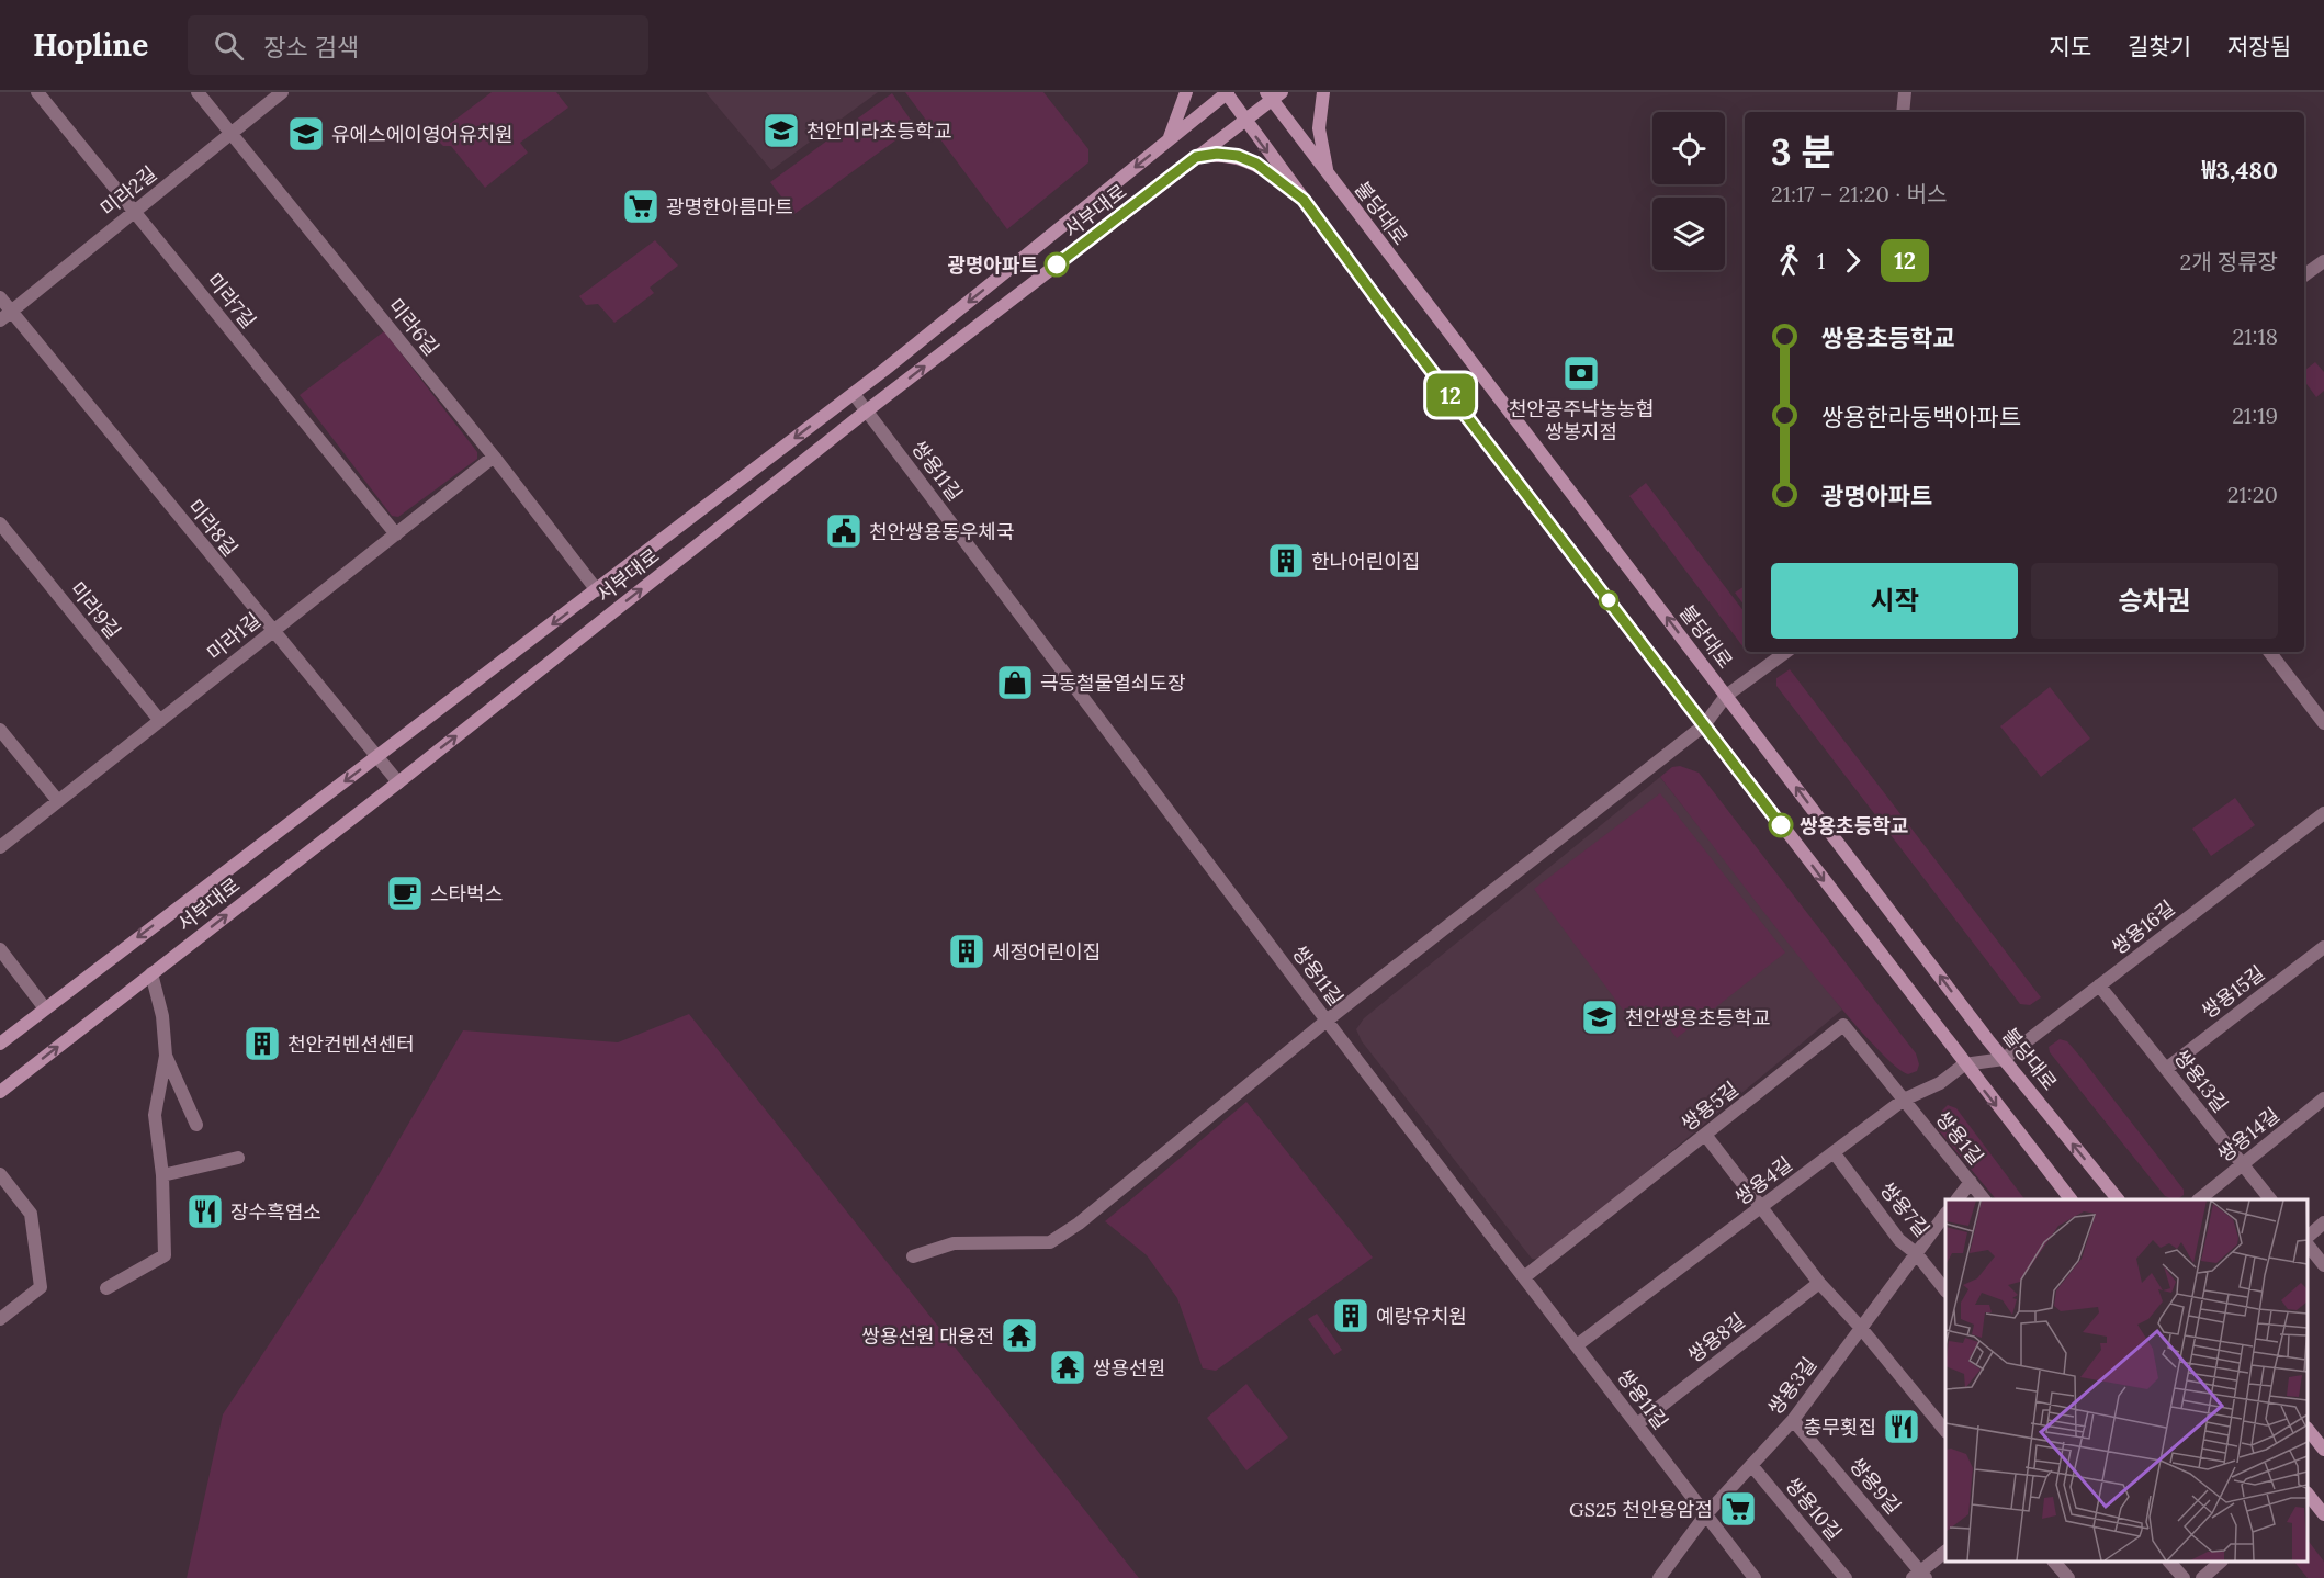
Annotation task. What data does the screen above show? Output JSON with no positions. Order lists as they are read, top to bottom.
{
  "streets": {
    "main road": ["서부대로", "불당대로"],
    "street": [
      "미라2길",
      "미라7길",
      "미라6길",
      "쌍용11길",
      "미라8길",
      "미라9길",
      "미라1길",
      "쌍용16길",
      "쌍용15길",
      "쌍용13길",
      "쌍용5길",
      "쌍용14길",
      "쌍용1길",
      "쌍용4길",
      "쌍용7길",
      "쌍용8길",
      "쌍용3길",
      "쌍용9길",
      "쌍용10길"
    ]
  },
  "crossings": [
    ["미라2길", "미라7길"],
    ["미라2길", "미라6길"],
    ["미라2길", "미라8길"],
    ["서부대로", "불당대로"],
    ["서부대로", "미라6길"],
    ["서부대로", "쌍용11길"],
    ["서부대로", "미라8길"],
    ["불당대로", "쌍용16길"],
    ["미라7길", "미라1길"],
    ["미라6길", "미라1길"],
    ["쌍용11길", "쌍용5길"],
    ["쌍용11길", "쌍용4길"],
    ["쌍용11길", "쌍용8길"],
    ["쌍용11길", "쌍용3길"],
    ["미라8길", "미라1길"],
    ["미라9길", "미라1길"],
    ["쌍용16길", "쌍용13길"],
    ["쌍용16길", "쌍용4길"],
    ["쌍용15길", "쌍용13길"],
    ["쌍용13길", "쌍용14길"],
    ["쌍용5길", "쌍용1길"],
    ["쌍용5길", "쌍용4길"],
    ["쌍용1길", "쌍용4길"],
    ["쌍용4길", "쌍용7길"],
    ["쌍용7길", "쌍용3길"],
    ["쌍용3길", "쌍용9길"],
    ["쌍용3길", "쌍용10길"]
  ],
  "places": {
    "school or university": ["천안미라초등학교", "유에스에이영어유치원", "천안쌍용초등학교"],
    "supermarket": ["광명한아름마트", "GS25 천안용암점"],
    "other": ["광명아파트", "쌍용초등학교"],
    "bank": ["천안공주낙농농협 쌍봉지점"],
    "public building": ["천안쌍용동우체국"],
    "building": [
      "한나어린이집",
      "세정어린이집",
      "천안컨벤션센터",
      "예랑유치원"
    ],
    "shop": ["극동철물열쇠도장"],
    "cafe": ["스타벅스"],
    "restaurant": ["장수흑염소", "충무횟집"],
    "temple": ["쌍용선원 대웅전", "쌍용선원"]
  },
  "lines": ["bus line 12"],
  "page": {
    "header": "Hopline",
    "search": "장소 검색",
    "nav": ["지도", "길찾기", "저장됨"],
    "on_map": "12",
    "heading": ["3 분", "21:17 – 21:20 · 버스", "₩3,480"],
    "legs": ["1", "12", "2개 정류장"],
    "list": [
      {
        "name": "쌍용초등학교",
        "value": "21:18"
      },
      {
        "name": "쌍용한라동백아파트",
        "value": "21:19"
      },
      {
        "name": "광명아파트",
        "value": "21:20"
      }
    ],
    "buttons": ["시작", "승차권"]
  }
}
